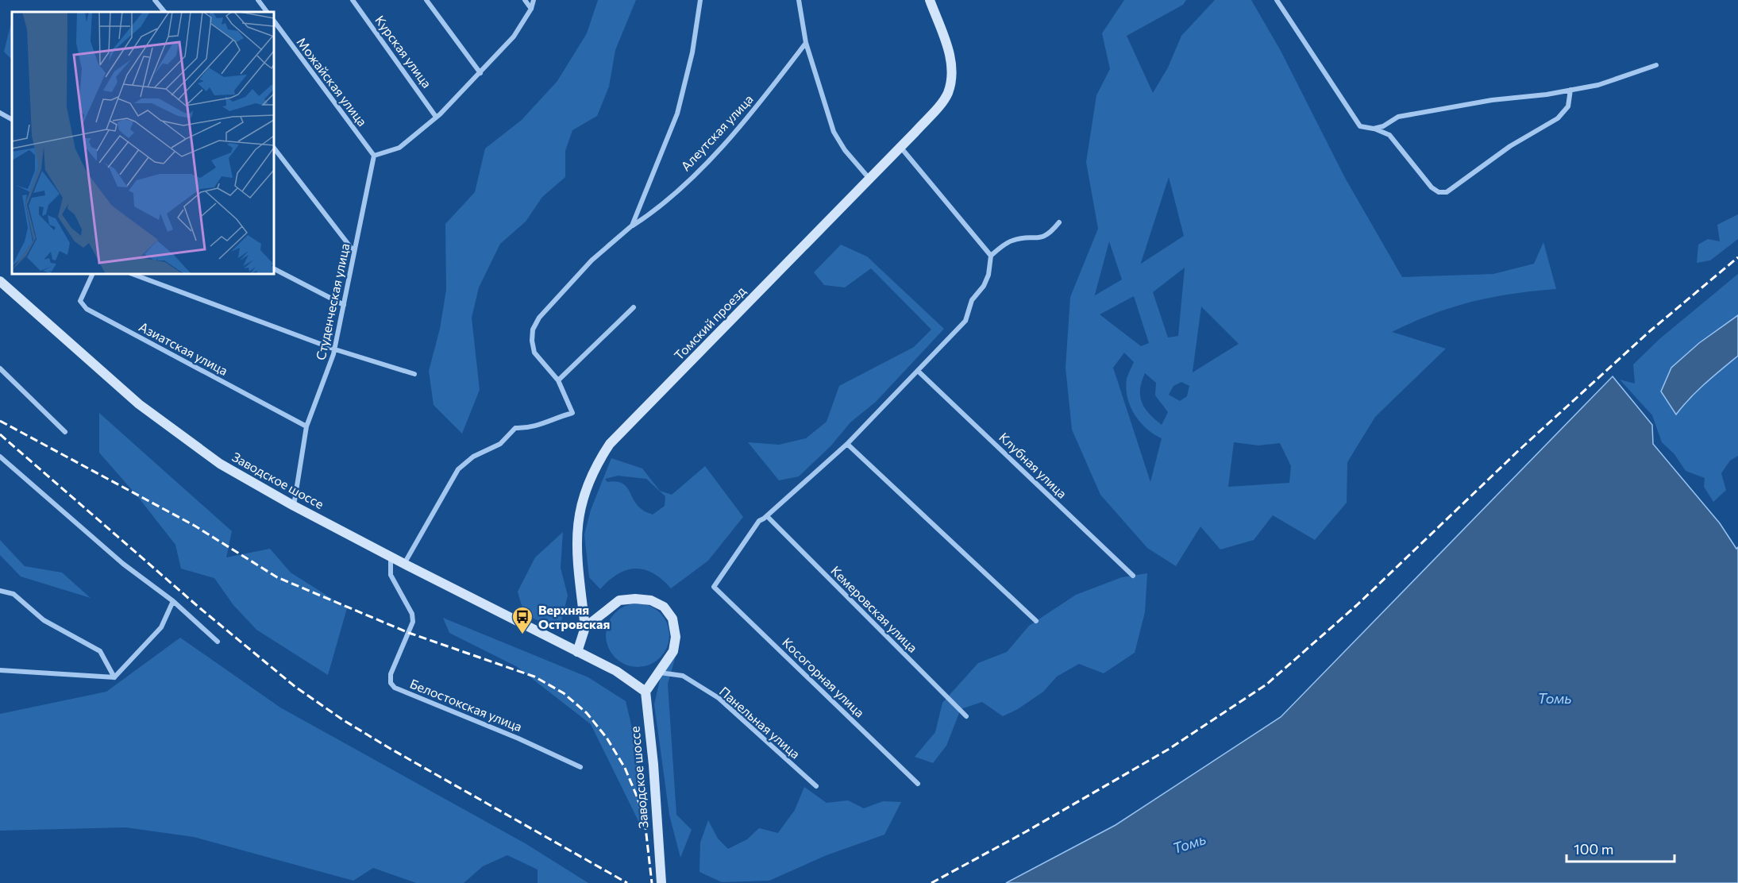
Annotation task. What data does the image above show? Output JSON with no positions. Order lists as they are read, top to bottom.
{
  "streets": {
    "main road": ["Томский проезд", "Заводское шоссе"],
    "street": [
      "Курская улица",
      "Можайская улица",
      "Алеутская улица",
      "Студенческая улица",
      "Азиатская улица",
      "Клубная улица",
      "Кемеровская улица",
      "Косогорная улица",
      "Белостокская улица",
      "Панельная улица"
    ]
  },
  "crossings": [
    ["Можайская улица", "Студенческая улица"],
    ["Алеутская улица", "Заводское шоссе"],
    ["Студенческая улица", "Азиатская улица"],
    ["Студенческая улица", "Заводское шоссе"],
    ["Томский проезд", "Заводское шоссе"],
    ["Томский проезд", "Панельная улица"],
    ["Заводское шоссе", "Белостокская улица"],
    ["Заводское шоссе", "Панельная улица"],
    ["Кемеровская улица", "Косогорная улица"]
  ],
  "water": ["Томь"],
  "places": {
    "bus stop": ["Верхняя Островская"]
  },
  "scale_bar": "100 m"
}
